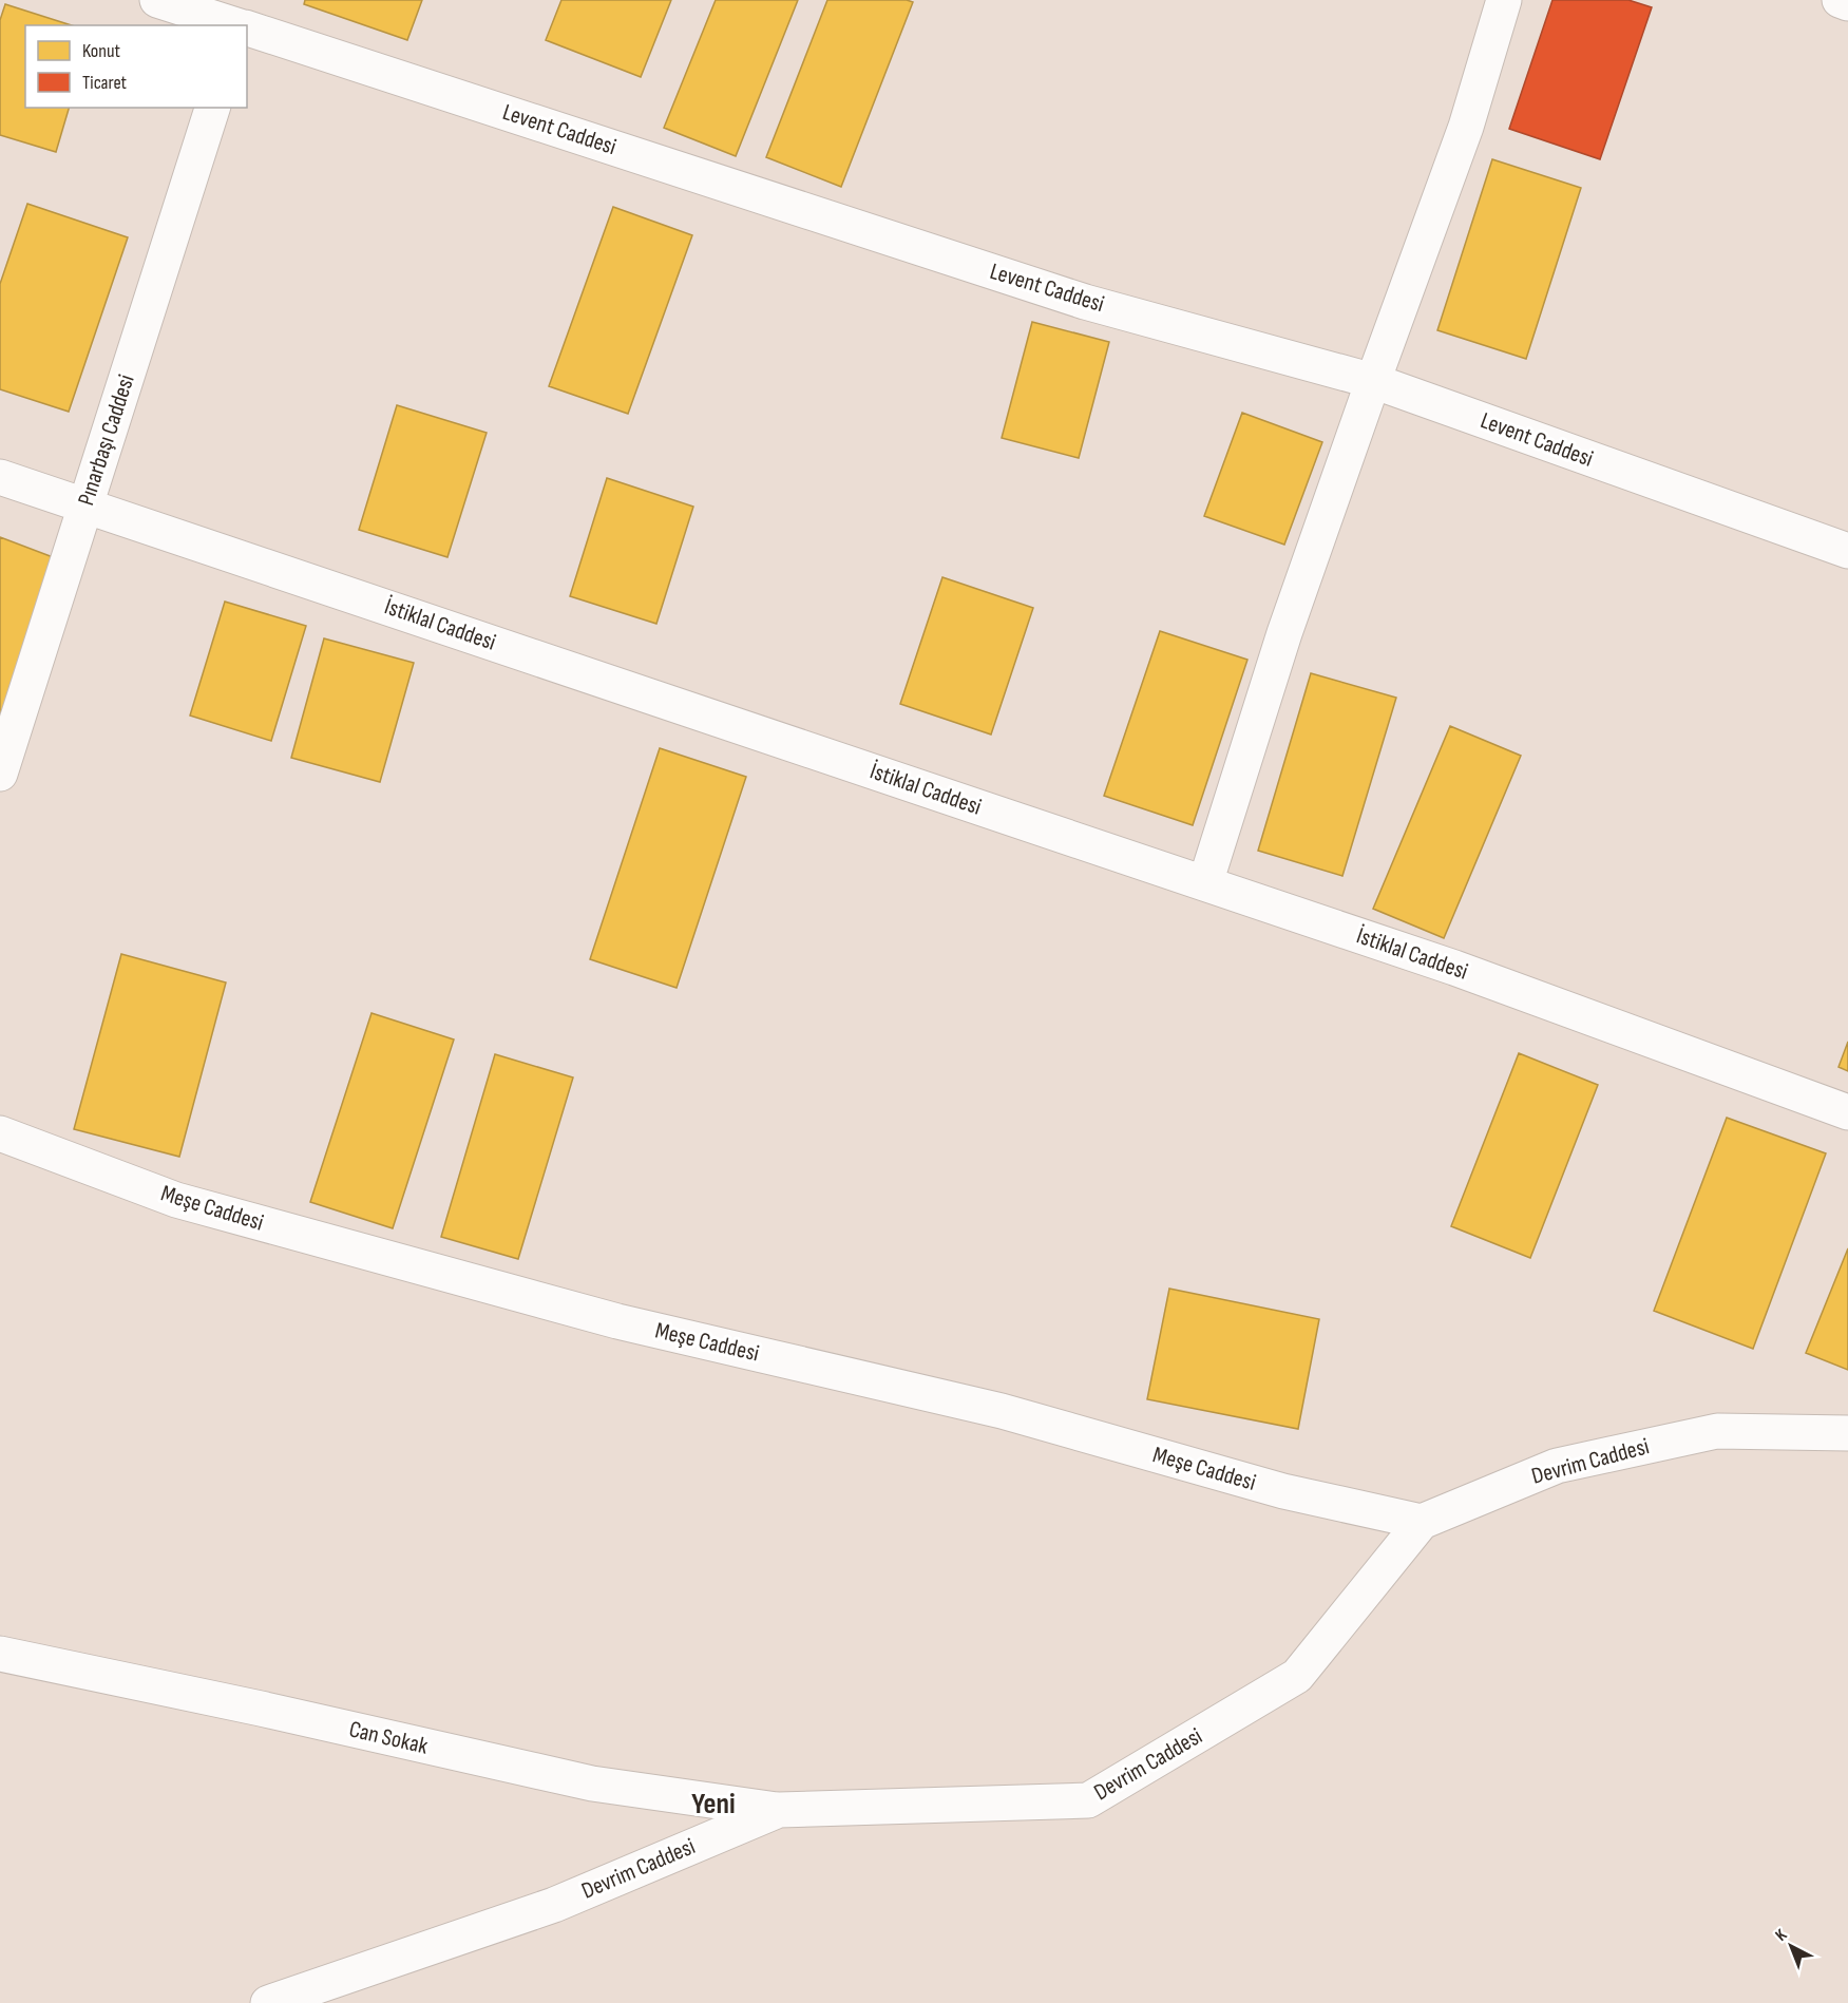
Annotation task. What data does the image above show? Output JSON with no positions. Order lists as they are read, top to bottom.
{
  "streets": {
    "street": [
      "Levent Caddesi",
      "Pınarbaşı Caddesi",
      "İstiklal Caddesi",
      "Meşe Caddesi",
      "Devrim Caddesi",
      "Can Sokak"
    ]
  },
  "crossings": [
    ["Pınarbaşı Caddesi", "İstiklal Caddesi"],
    ["Meşe Caddesi", "Devrim Caddesi"],
    ["Devrim Caddesi", "Can Sokak"]
  ],
  "districts": ["Yeni"],
  "legend": ["Konut", "Ticaret"],
  "north": "top left"
}
